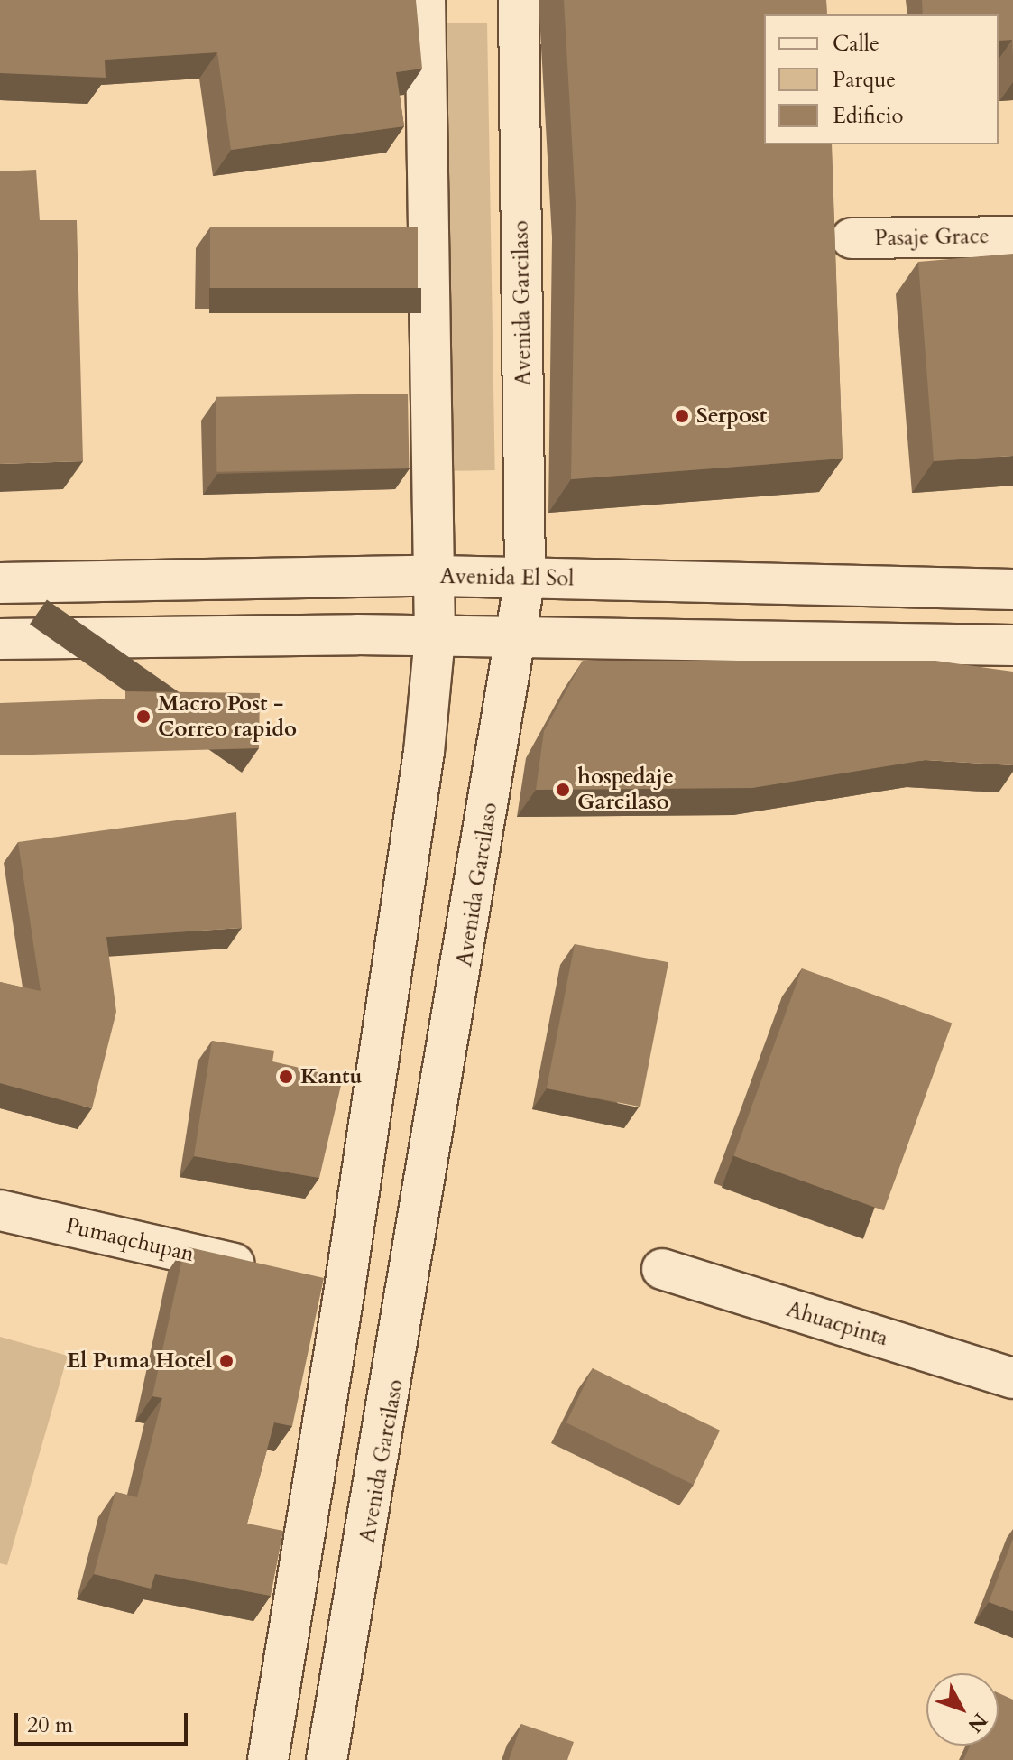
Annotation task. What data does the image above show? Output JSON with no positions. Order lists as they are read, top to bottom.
{
  "streets": {
    "street": [
      "Pasaje Grace",
      "Avenida Garcilaso",
      "Avenida El Sol",
      "Pumaqchupan",
      "Ahuacpinta"
    ]
  },
  "crossings": [
    ["Avenida Garcilaso", "Avenida El Sol"]
  ],
  "places": [
    "Serpost",
    "Macro Post - Correo rapido",
    "hospedaje Garcilaso",
    "Kantu",
    "El Puma Hotel"
  ],
  "legend": ["Calle", "Parque", "Edificio"],
  "scale_bar": "20 m",
  "north": "bottom right"
}
